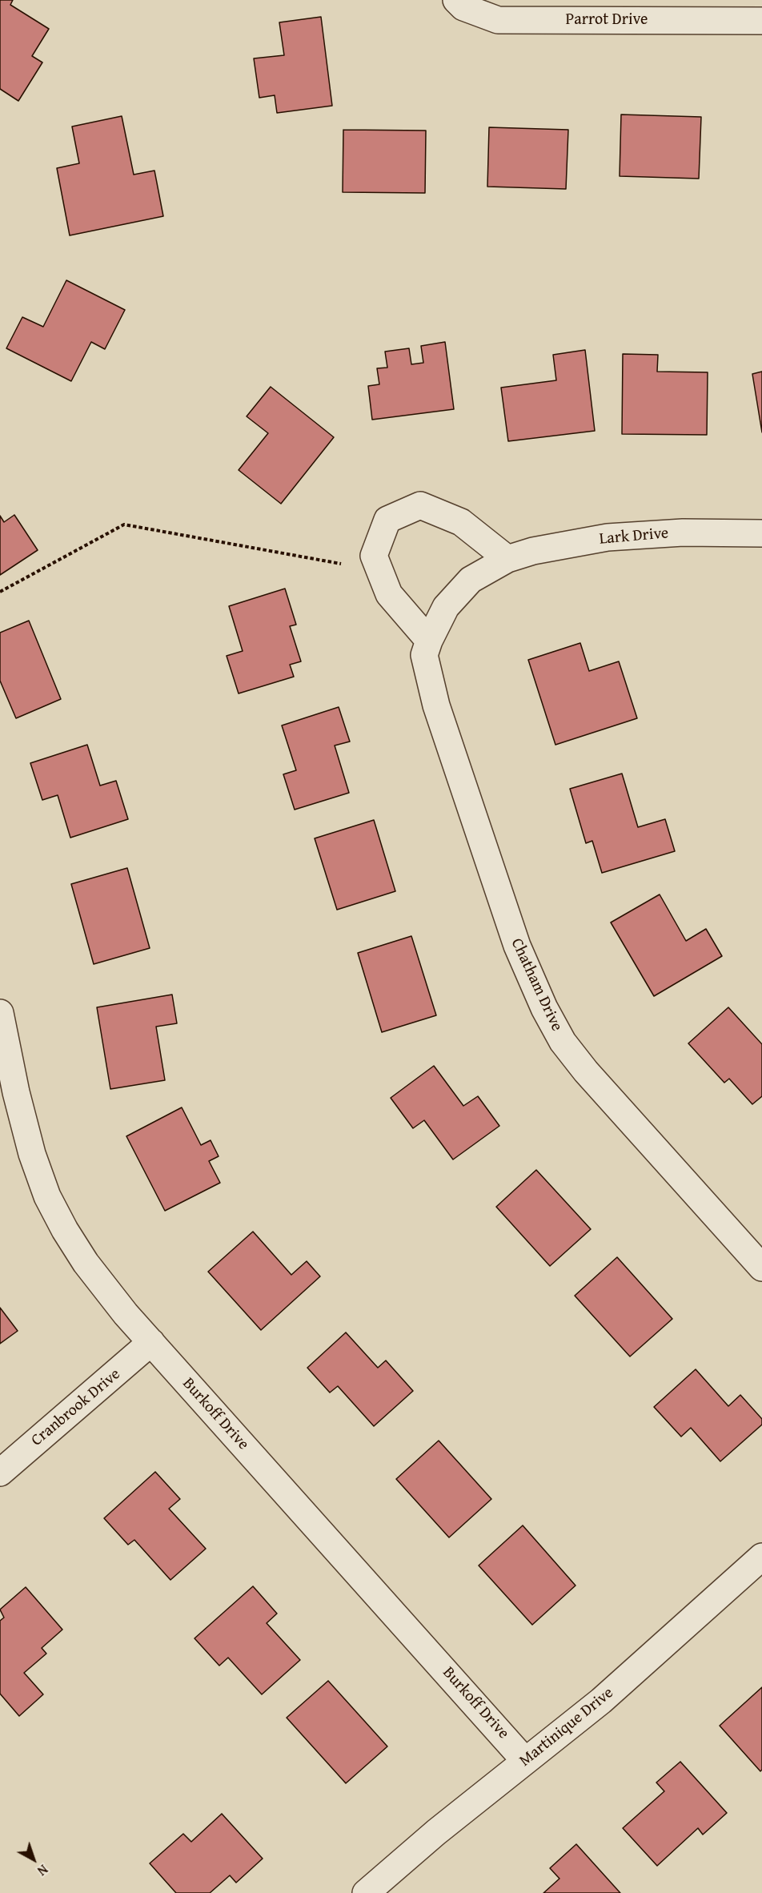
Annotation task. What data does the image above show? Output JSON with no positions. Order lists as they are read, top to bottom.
{
  "streets": {
    "street": [
      "Parrot Drive",
      "Lark Drive",
      "Chatham Drive",
      "Cranbrook Drive",
      "Burkoff Drive",
      "Martinique Drive"
    ]
  },
  "crossings": [
    ["Lark Drive", "Chatham Drive"],
    ["Cranbrook Drive", "Burkoff Drive"],
    ["Burkoff Drive", "Martinique Drive"]
  ],
  "north": "bottom right"
}
